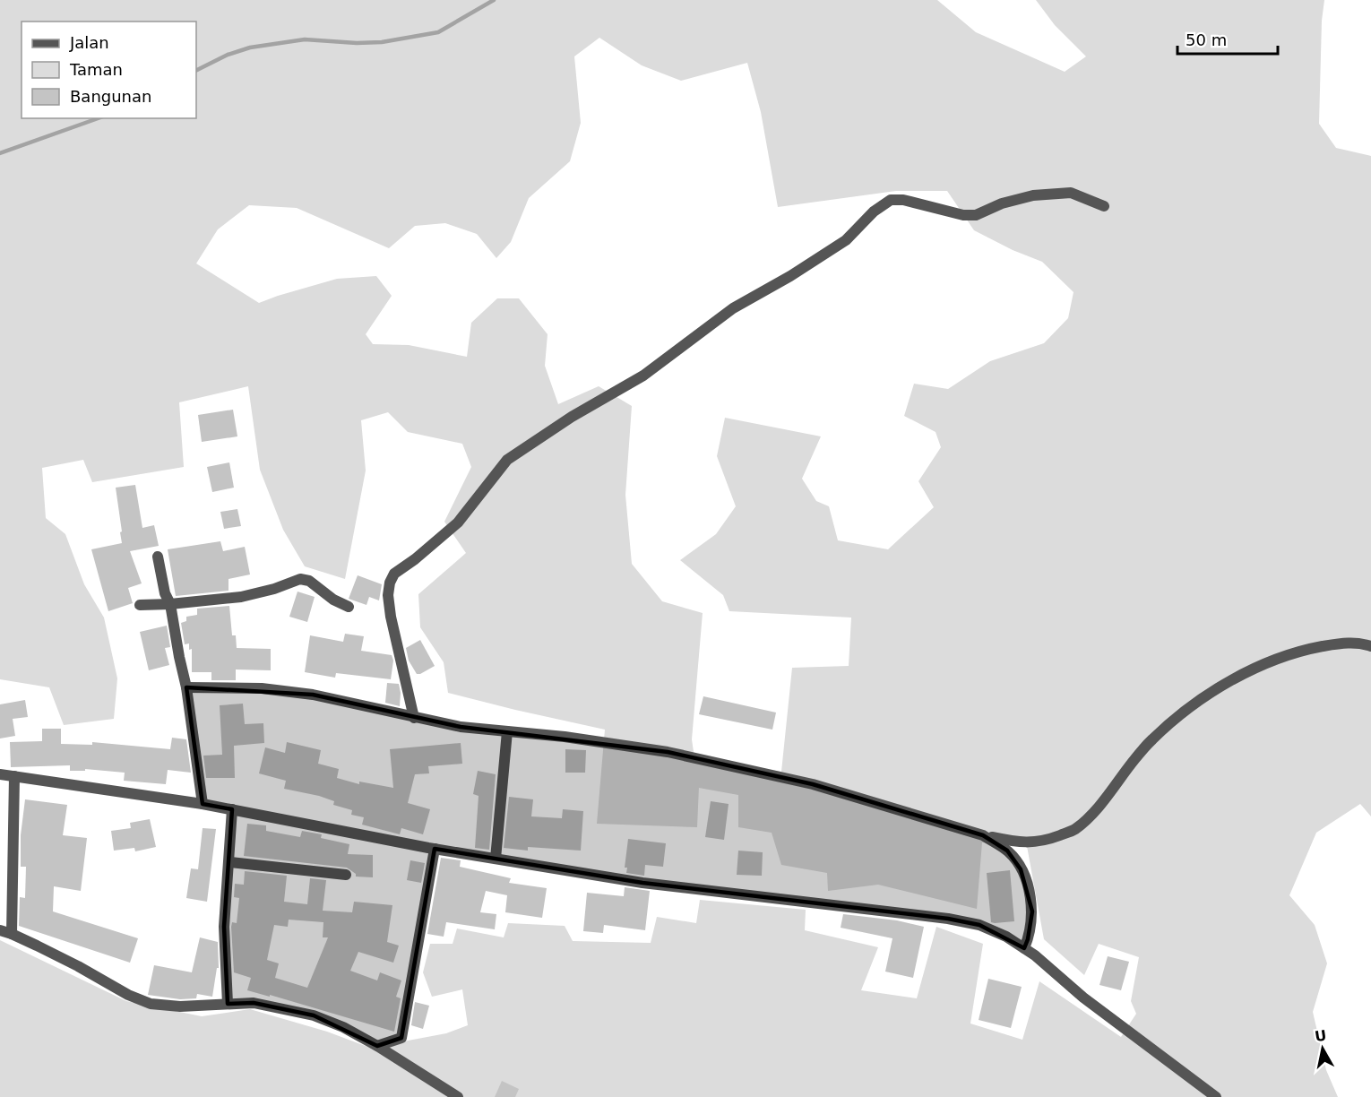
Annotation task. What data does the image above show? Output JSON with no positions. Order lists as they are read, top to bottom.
{
  "legend": ["Jalan", "Taman", "Bangunan"],
  "scale_bar": "50 m",
  "north": "top"
}
